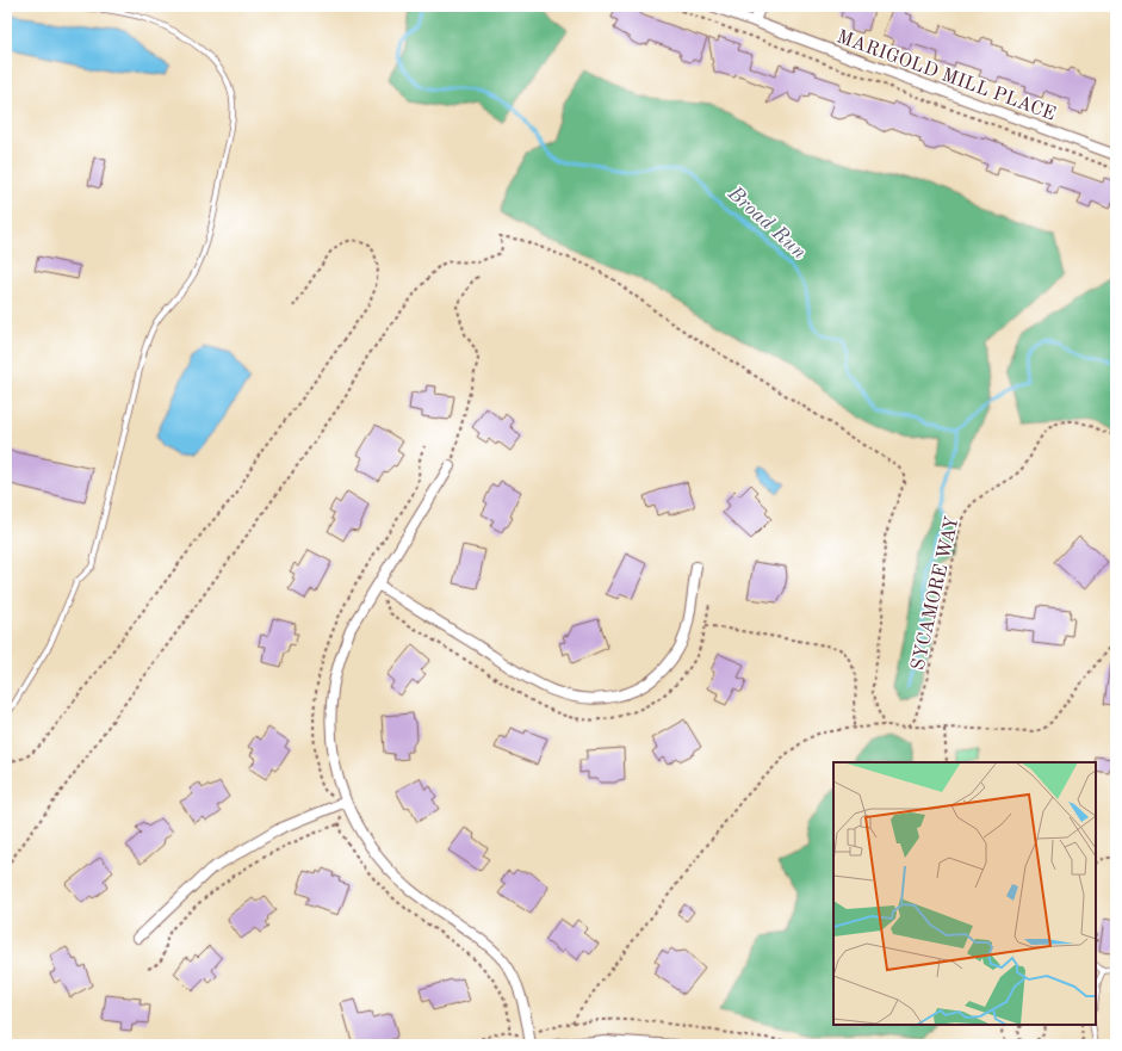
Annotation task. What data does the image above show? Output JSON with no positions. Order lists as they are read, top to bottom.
{
  "streets": {
    "street": ["MARIGOLD MILL PLACE"],
    "path": ["SYCAMORE WAY"]
  },
  "water": ["Broad Run"]
}
